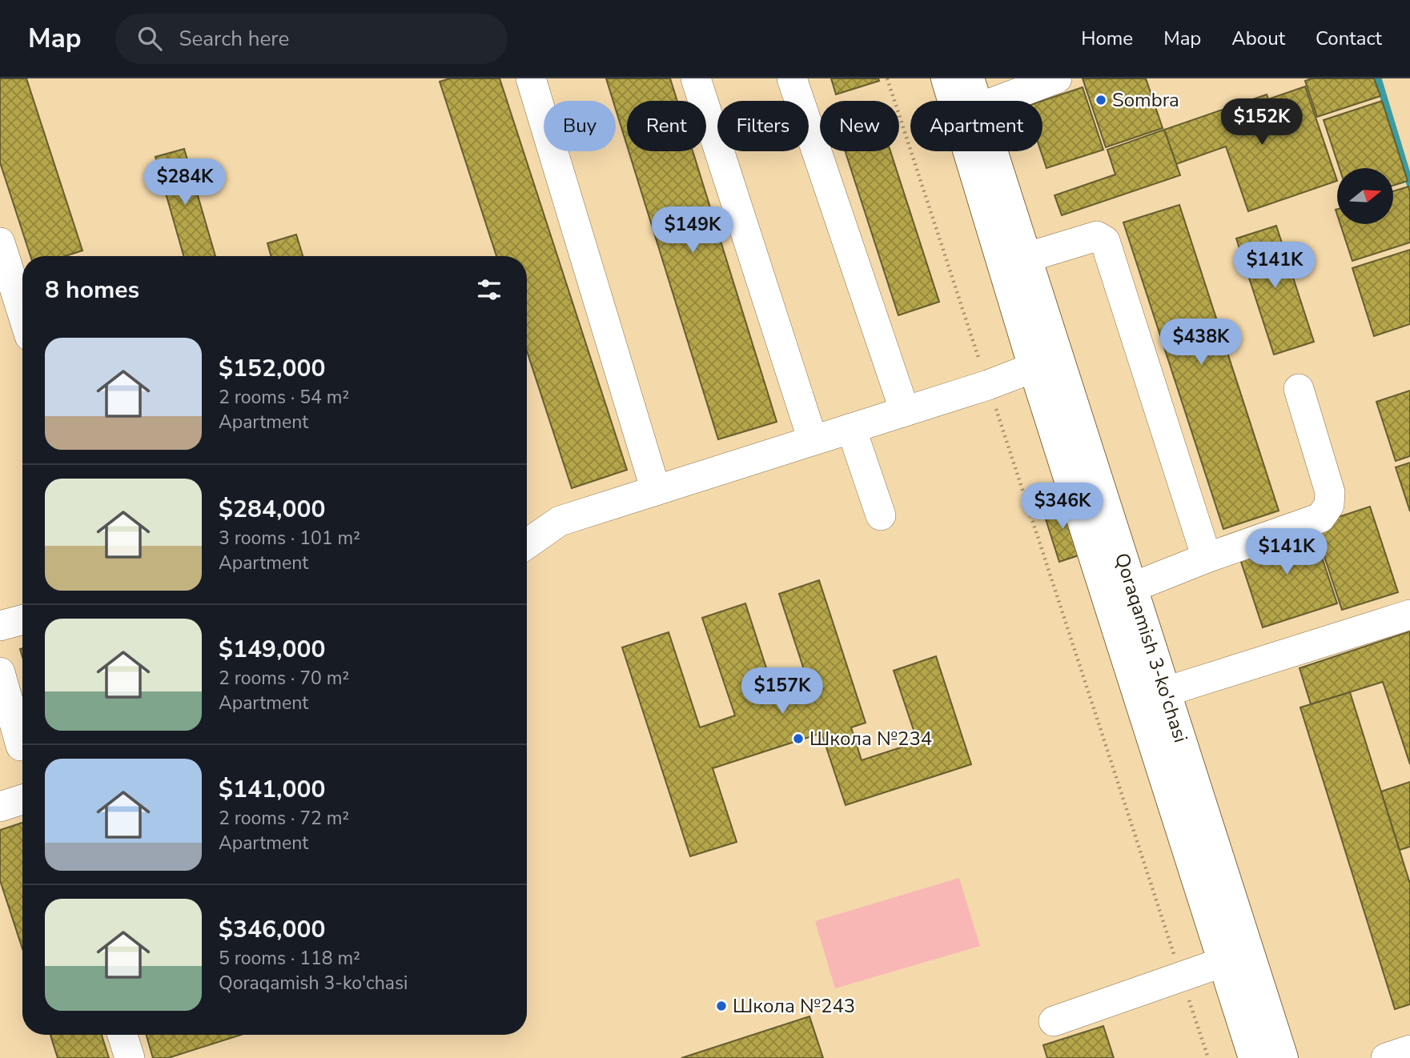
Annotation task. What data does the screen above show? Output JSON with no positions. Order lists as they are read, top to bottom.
{
  "streets": {
    "main road": ["Qoraqamish 3-ko'chasi"]
  },
  "places": ["Sombra", "Школа №234", "Школа №243"],
  "north": "right",
  "page": {
    "header": "Map",
    "search": "Search here",
    "nav": [
      "Home",
      "Map",
      "About",
      "Contact"
    ],
    "price": [
      "$152K",
      "$284K",
      "$149K",
      "$141K",
      "$438K",
      "$346K",
      "$141K",
      "$157K"
    ],
    "chip": [
      "Buy",
      "Rent",
      "Filters",
      "New",
      "Apartment"
    ],
    "heading": "8 homes",
    "list": [
      {
        "name": "$152,000",
        "note": "2 rooms · 54 m² · Apartment"
      },
      {
        "name": "$284,000",
        "note": "3 rooms · 101 m² · Apartment"
      },
      {
        "name": "$149,000",
        "note": "2 rooms · 70 m² · Apartment"
      },
      {
        "name": "$141,000",
        "note": "2 rooms · 72 m² · Apartment"
      },
      {
        "name": "$346,000",
        "note": "5 rooms · 118 m² · Qoraqamish 3-ko'chasi"
      }
    ]
  }
}
